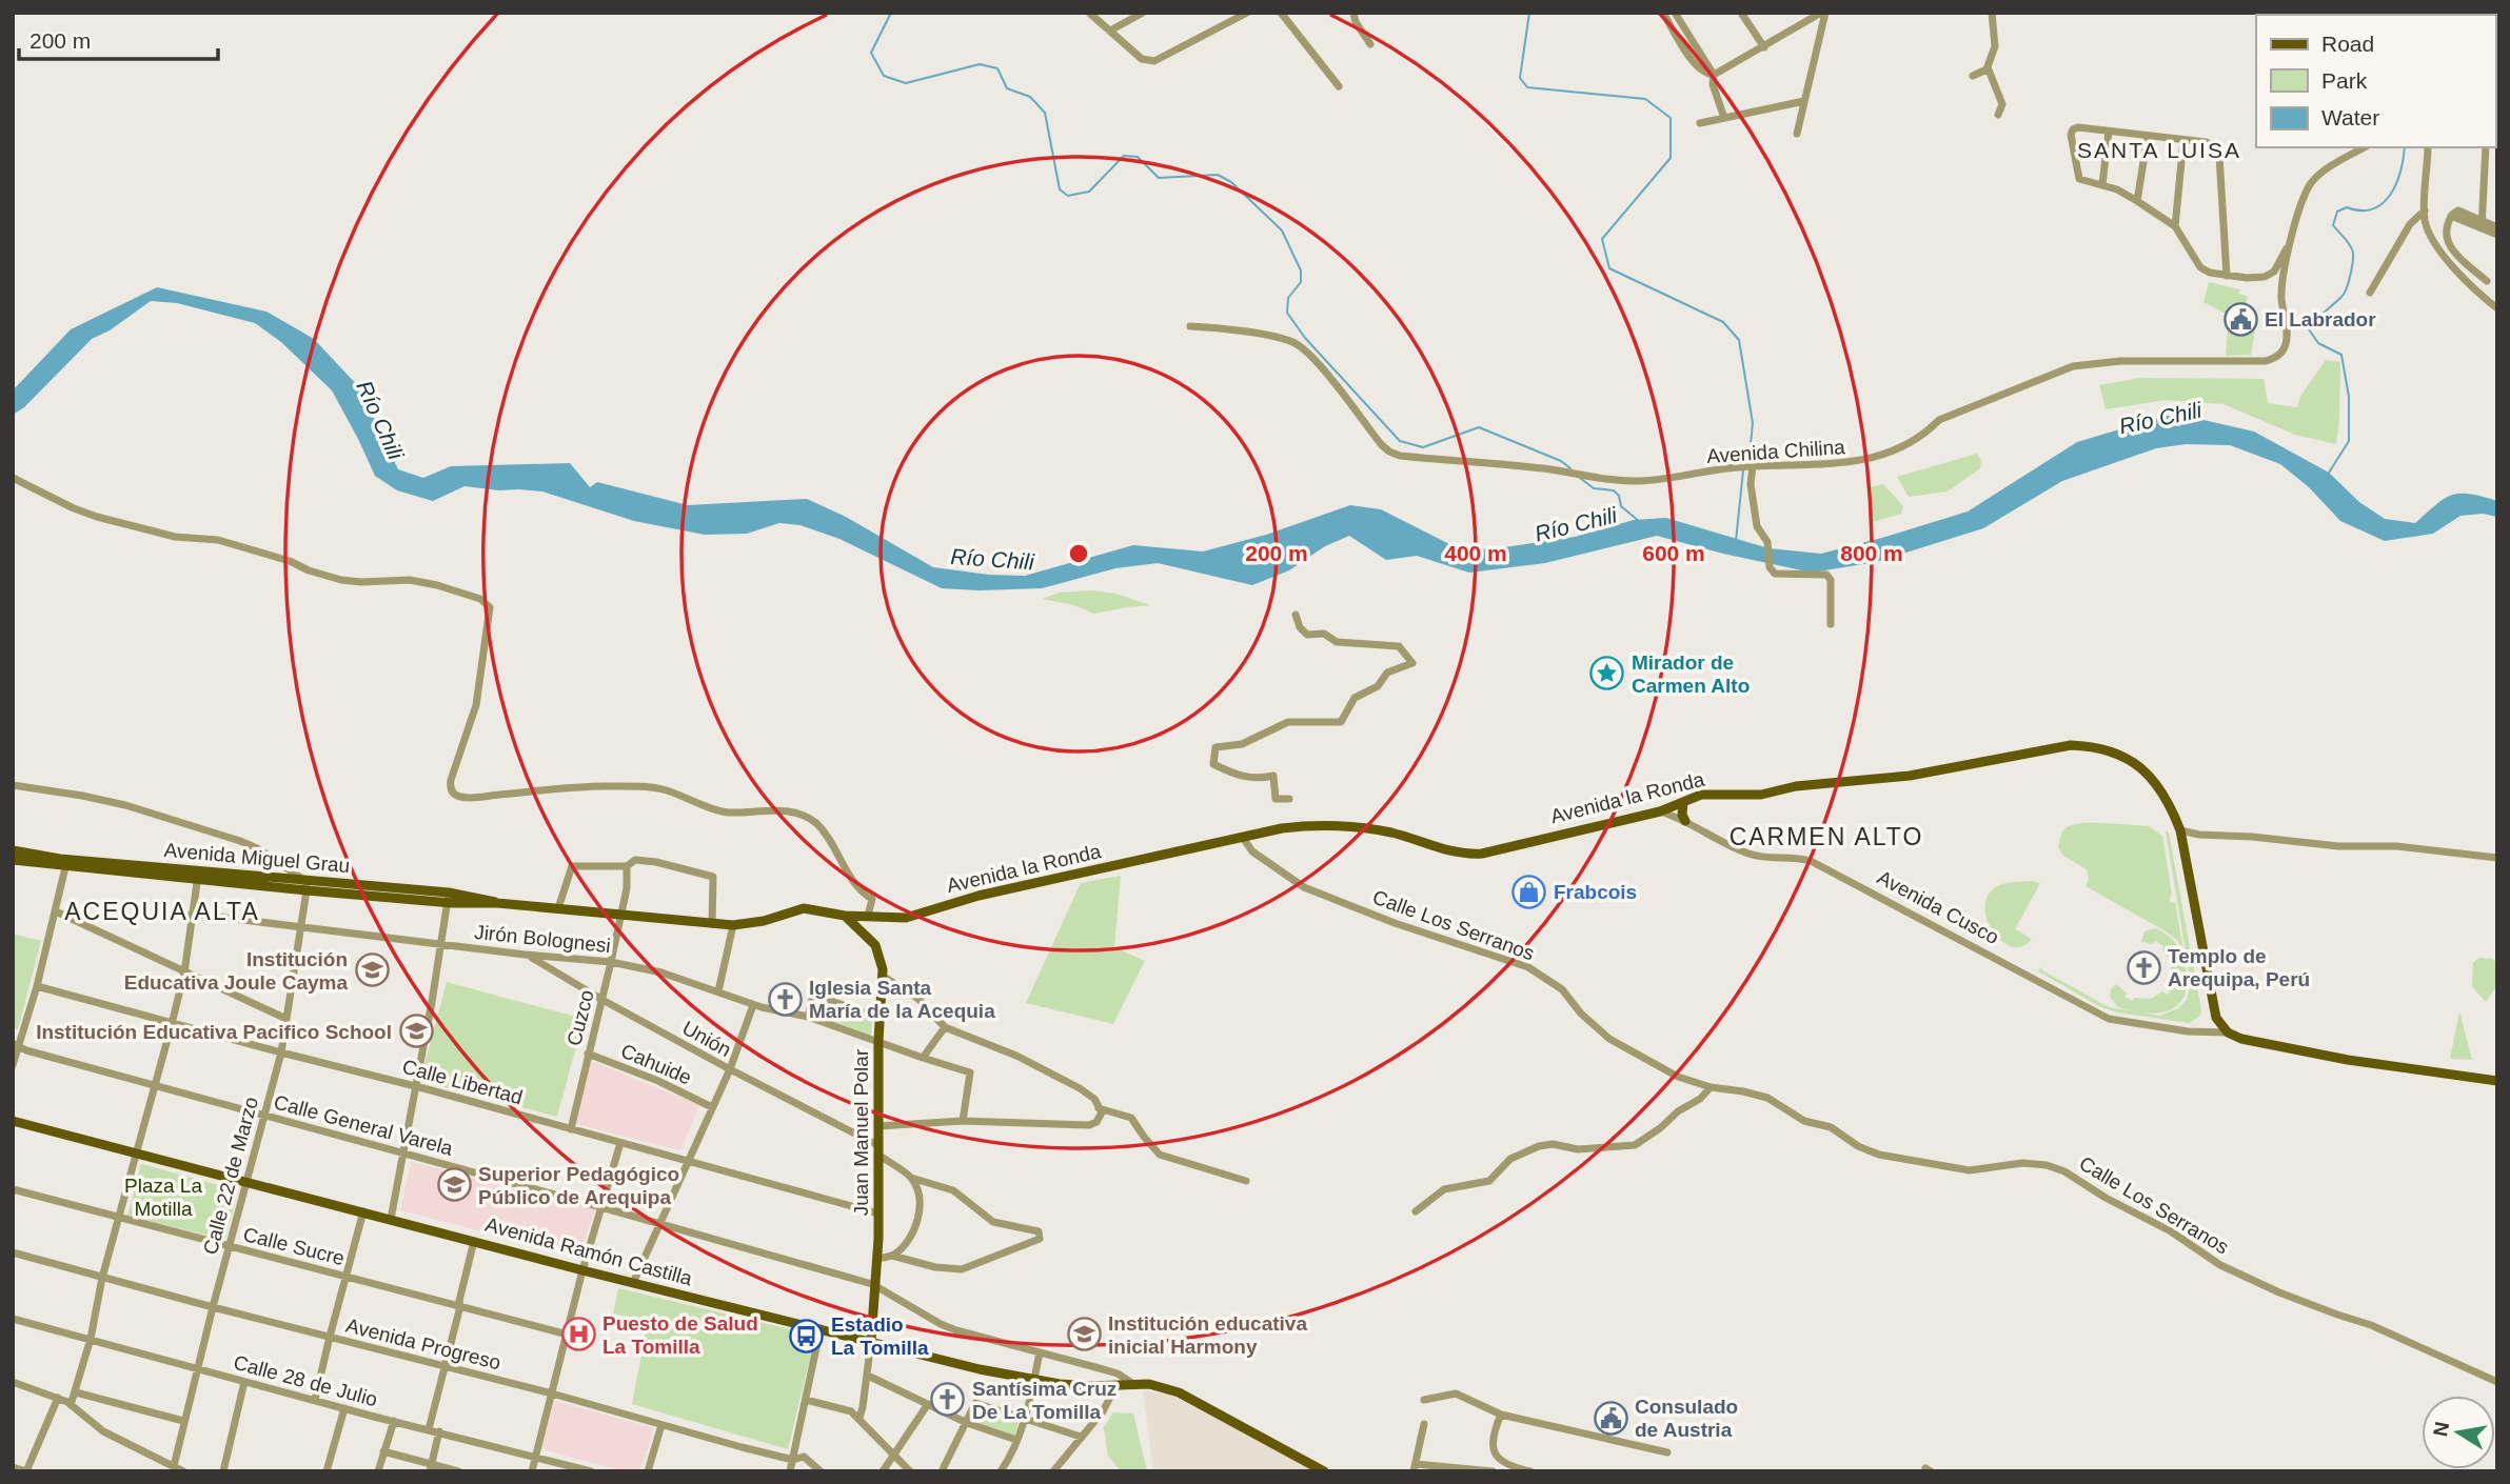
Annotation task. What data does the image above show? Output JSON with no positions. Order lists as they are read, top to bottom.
{
  "streets": {
    "main road": [
      "Avenida la Ronda",
      "Avenida Miguel Grau",
      "Avenida Cusco",
      "Juan Manuel Polar",
      "Avenida Ramón Castilla"
    ],
    "street": [
      "Avenida Chilina",
      "Calle Los Serranos",
      "Jirón Bolognesi",
      "Cuzco",
      "Unión",
      "Cahuide",
      "Calle Libertad",
      "Calle General Varela",
      "Calle 22 de Marzo",
      "Calle Sucre",
      "Avenida Progreso",
      "Calle 28 de Julio"
    ]
  },
  "crossings": [
    ["Avenida la Ronda", "Avenida Miguel Grau"],
    ["Avenida la Ronda", "Avenida Cusco"],
    ["Avenida la Ronda", "Calle Los Serranos"],
    ["Avenida la Ronda", "Juan Manuel Polar"],
    ["Avenida Miguel Grau", "Cuzco"],
    ["Avenida Miguel Grau", "Juan Manuel Polar"],
    ["Avenida Miguel Grau", "Calle 22 de Marzo"],
    ["Jirón Bolognesi", "Cuzco"],
    ["Jirón Bolognesi", "Unión"],
    ["Jirón Bolognesi", "Juan Manuel Polar"],
    ["Jirón Bolognesi", "Calle 22 de Marzo"],
    ["Cuzco", "Unión"],
    ["Cuzco", "Cahuide"],
    ["Cuzco", "Calle Libertad"],
    ["Unión", "Juan Manuel Polar"],
    ["Calle Libertad", "Juan Manuel Polar"],
    ["Calle Libertad", "Calle 22 de Marzo"],
    ["Calle General Varela", "Juan Manuel Polar"],
    ["Calle General Varela", "Calle 22 de Marzo"],
    ["Calle General Varela", "Avenida Ramón Castilla"],
    ["Juan Manuel Polar", "Avenida Ramón Castilla"],
    ["Calle 22 de Marzo", "Calle Sucre"],
    ["Calle 22 de Marzo", "Avenida Ramón Castilla"],
    ["Calle 22 de Marzo", "Avenida Progreso"],
    ["Calle 22 de Marzo", "Calle 28 de Julio"]
  ],
  "districts": ["SANTA LUISA", "CARMEN ALTO", "ACEQUIA ALTA"],
  "water": ["Río Chili"],
  "parks": ["Plaza La Motilla"],
  "places": {
    "public building": ["El Labrador", "Consulado de Austria"],
    "place": ["Mirador de Carmen Alto"],
    "shop": ["Frabcois"],
    "church": ["Templo de Arequipa, Perú", "Iglesia Santa María de la Acequia", "Santísima Cruz De La Tomilla"],
    "school or university": [
      "Institución Educativa Joule Cayma",
      "Institución Educativa Pacifico School",
      "Superior Pedagógico Público de Arequipa",
      "Institución educativa inicial Harmony"
    ],
    "hospital": ["Puesto de Salud La Tomilla"],
    "bus stop": ["Estadio La Tomilla"]
  },
  "legend": ["Road", "Park", "Water"],
  "scale_bar": "200 m",
  "north": "left",
  "rings": [
    "200 m",
    "400 m",
    "600 m",
    "800 m"
  ]
}
